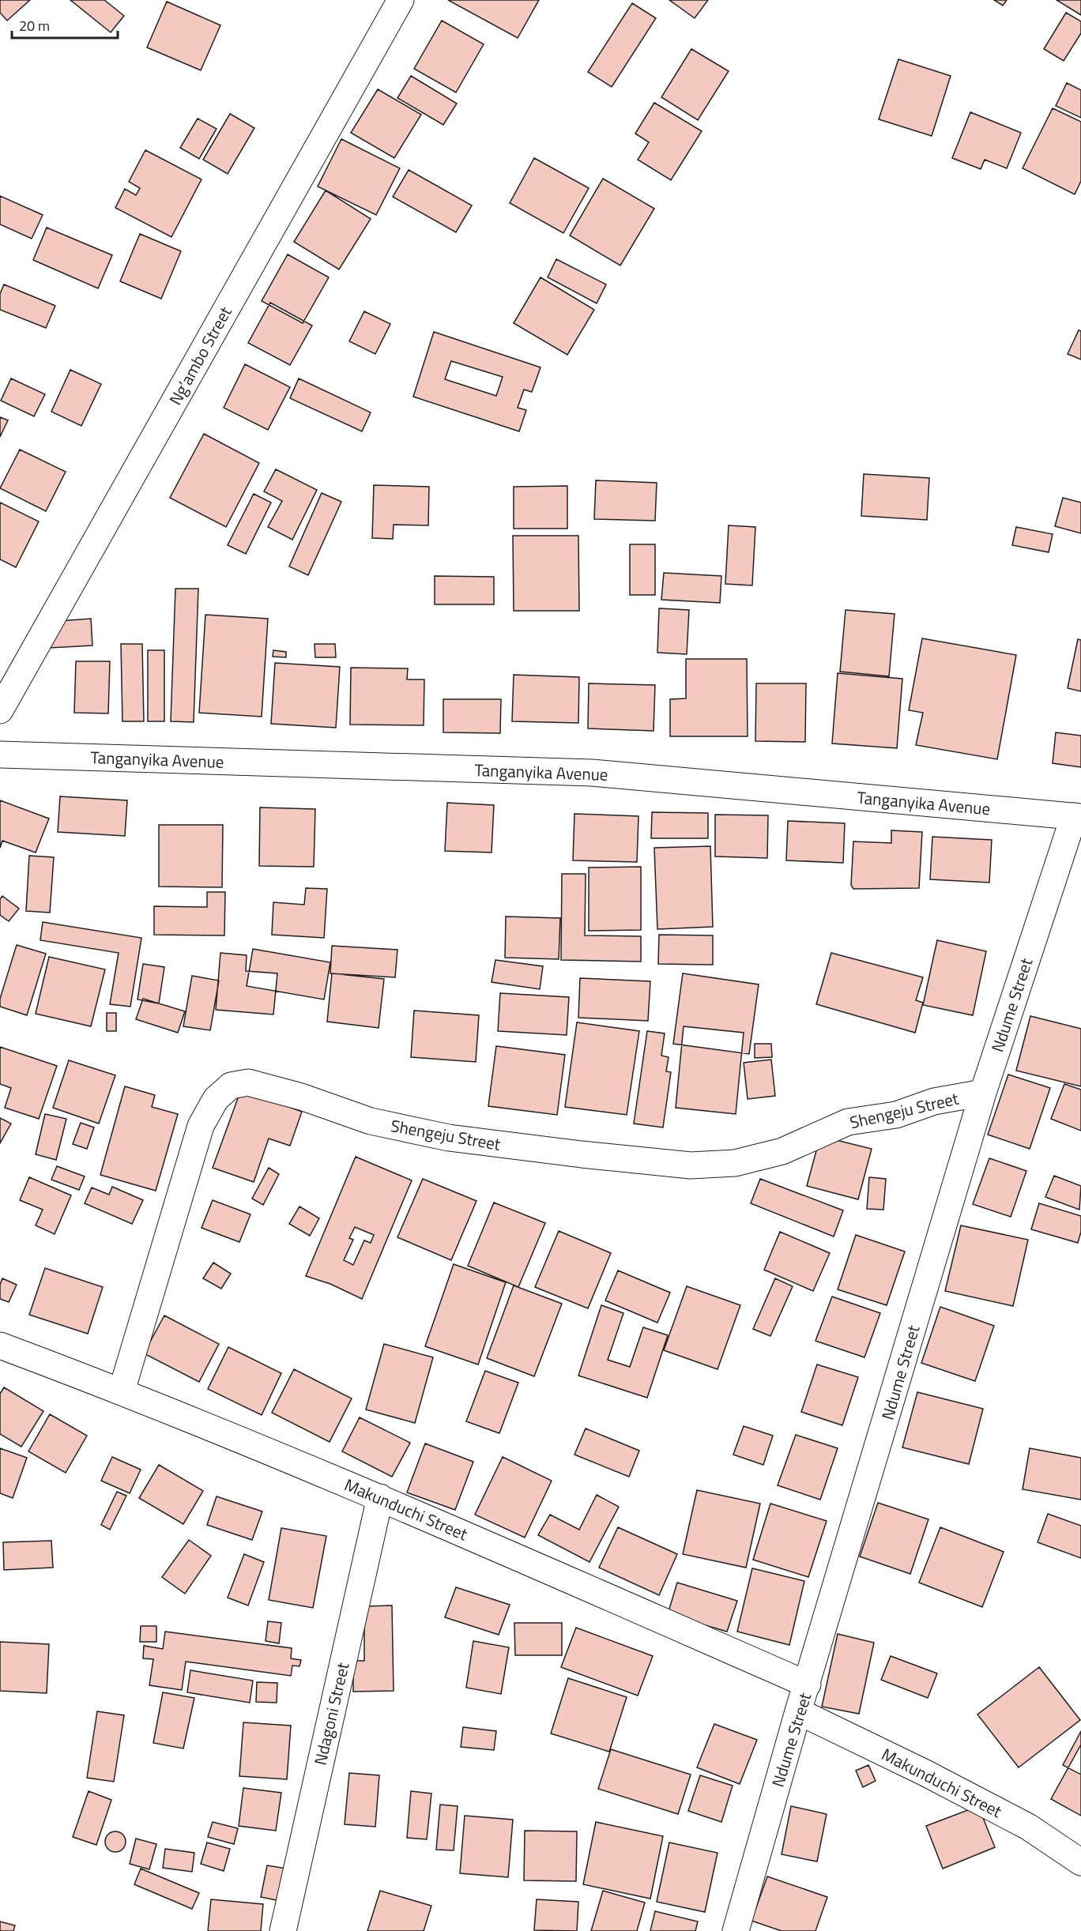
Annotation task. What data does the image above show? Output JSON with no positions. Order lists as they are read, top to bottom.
{
  "streets": {
    "main road": [
      "Ng’ambo Street",
      "Tanganyika Avenue",
      "Ndume Street",
      "Shengeju Street",
      "Makunduchi Street",
      "Ndagoni Street"
    ]
  },
  "crossings": [
    ["Tanganyika Avenue", "Ndume Street"],
    ["Ndume Street", "Shengeju Street"],
    ["Ndume Street", "Makunduchi Street"],
    ["Shengeju Street", "Makunduchi Street"],
    ["Makunduchi Street", "Ndagoni Street"]
  ],
  "scale_bar": "20 m"
}
